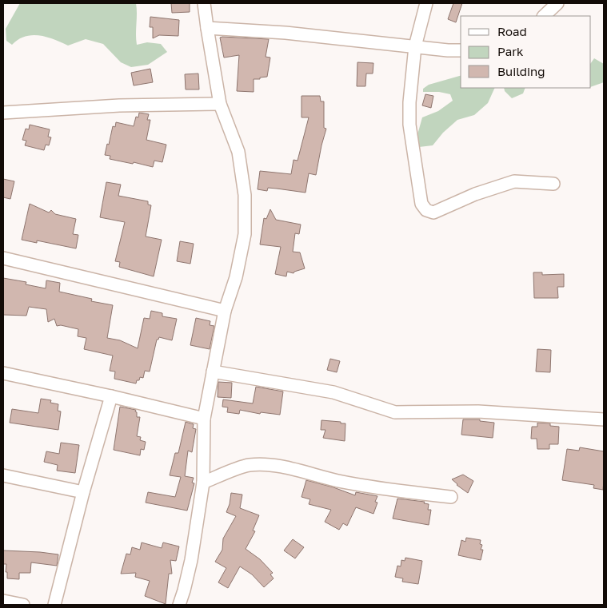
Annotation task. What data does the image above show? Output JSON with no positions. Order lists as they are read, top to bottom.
{
  "legend": ["Road", "Park", "Building"]
}
